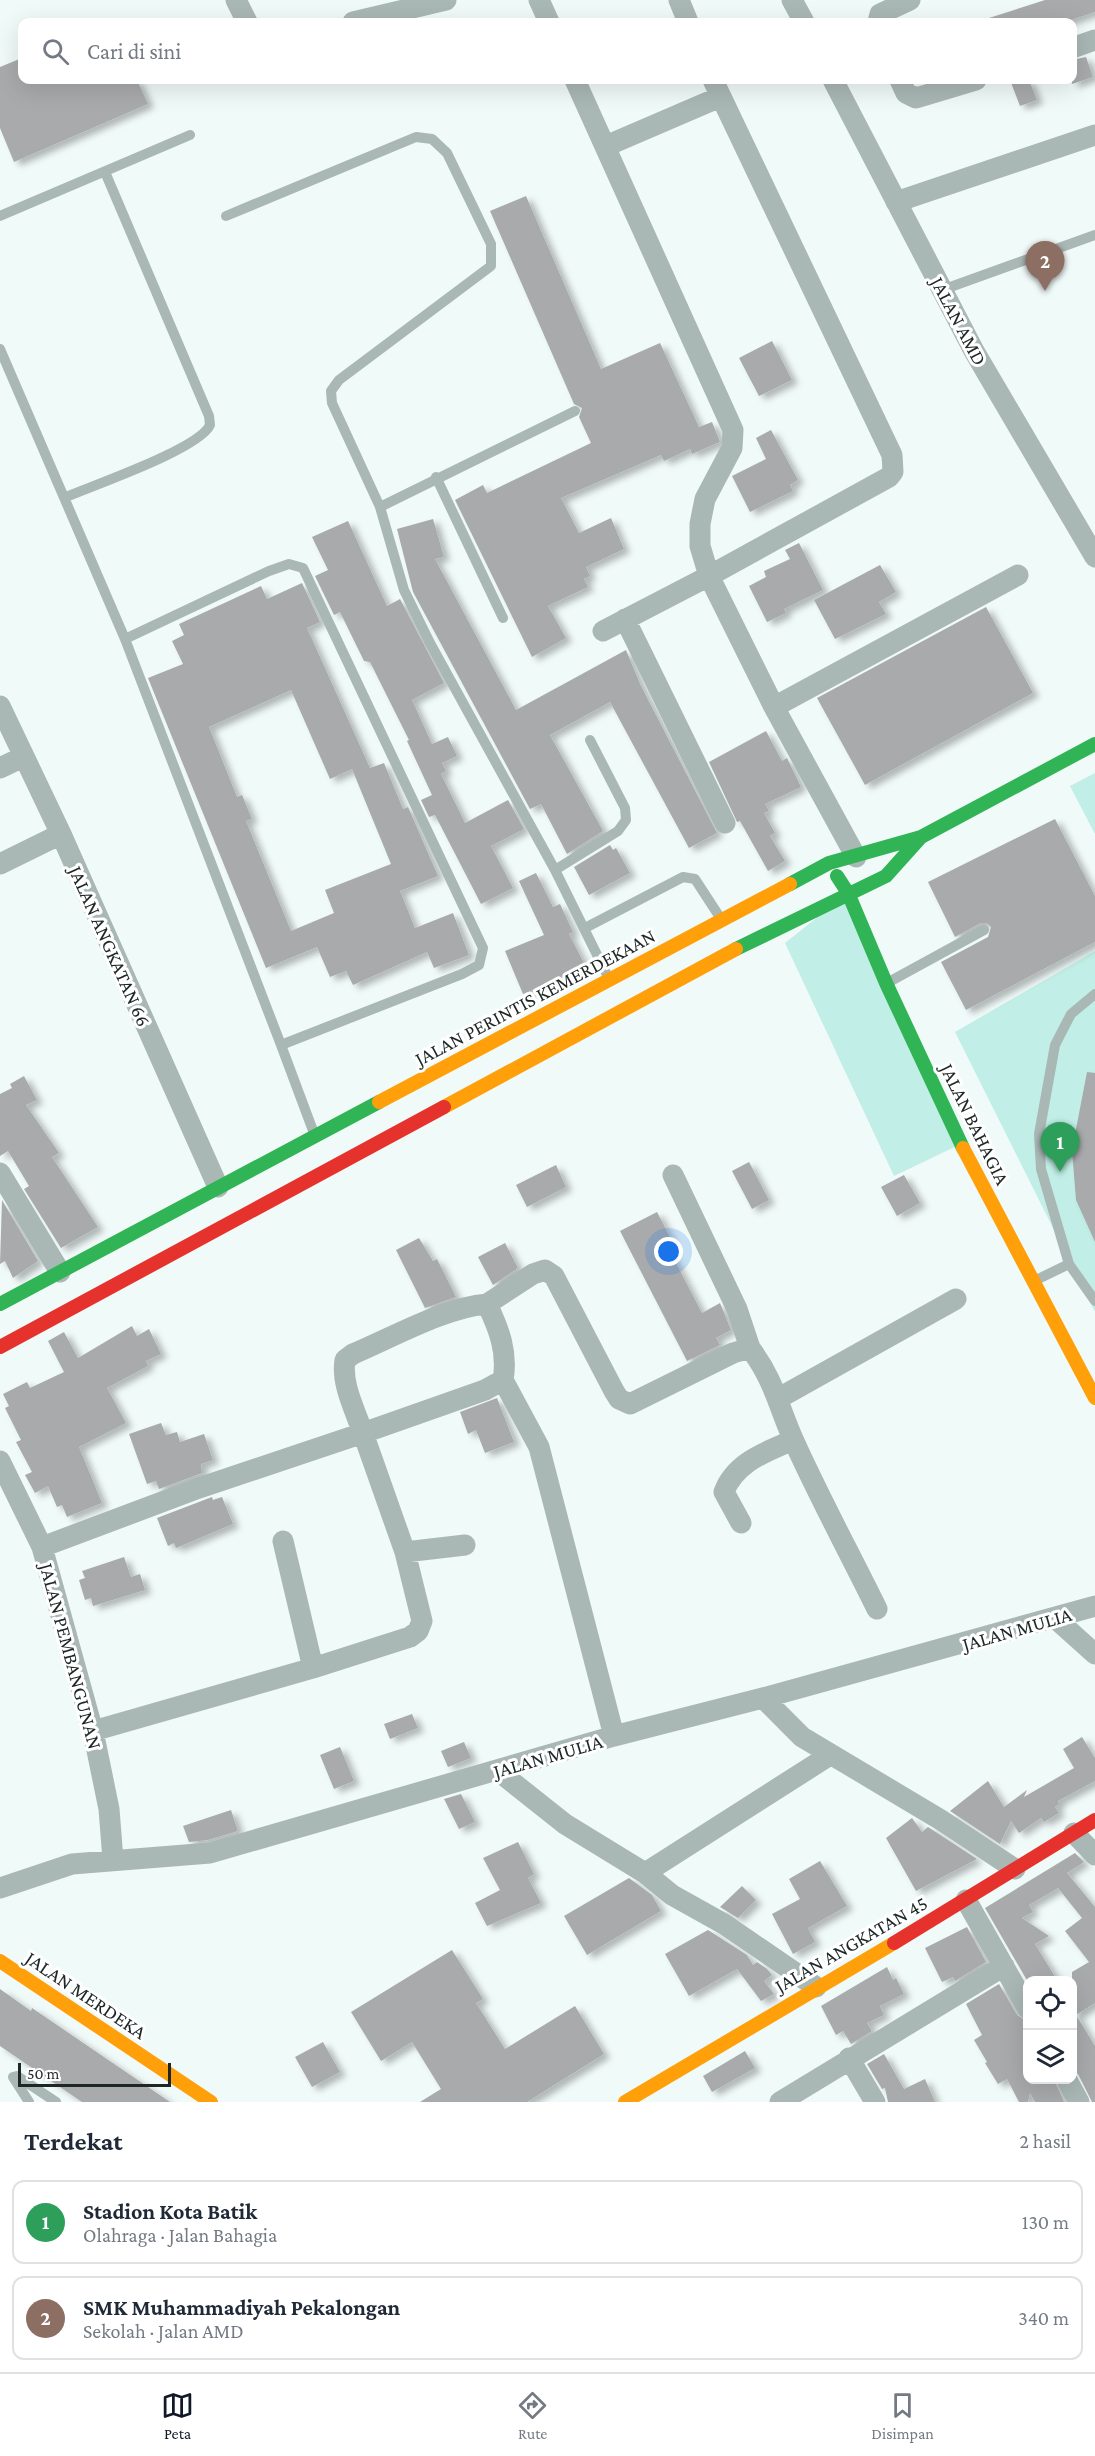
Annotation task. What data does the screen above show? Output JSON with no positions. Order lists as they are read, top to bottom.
{
  "streets": {
    "main road": [
      "JALAN PERINTIS KEMERDEKAAN",
      "JALAN BAHAGIA",
      "JALAN ANGKATAN 45",
      "JALAN MERDEKA"
    ],
    "street": [
      "JALAN AMD",
      "JALAN ANGKATAN 66",
      "JALAN MULIA",
      "JALAN PEMBANGUNAN"
    ]
  },
  "crossings": [
    ["JALAN ANGKATAN 66", "JALAN PERINTIS KEMERDEKAAN"],
    ["JALAN PERINTIS KEMERDEKAAN", "JALAN BAHAGIA"],
    ["JALAN MULIA", "JALAN PEMBANGUNAN"]
  ],
  "scale_bar": "50 m",
  "page": {
    "search": "Cari di sini",
    "pins": ["2", "1"],
    "scale": "50 m",
    "heading": ["Terdekat", "2 hasil"],
    "list": [
      {
        "mark": "1",
        "name": "Stadion Kota Batik",
        "note": "Olahraga · Jalan Bahagia",
        "value": "130 m"
      },
      {
        "mark": "2",
        "name": "SMK Muhammadiyah Pekalongan",
        "note": "Sekolah · Jalan AMD",
        "value": "340 m"
      }
    ],
    "nav": ["Peta", "Rute", "Disimpan"]
  }
}
